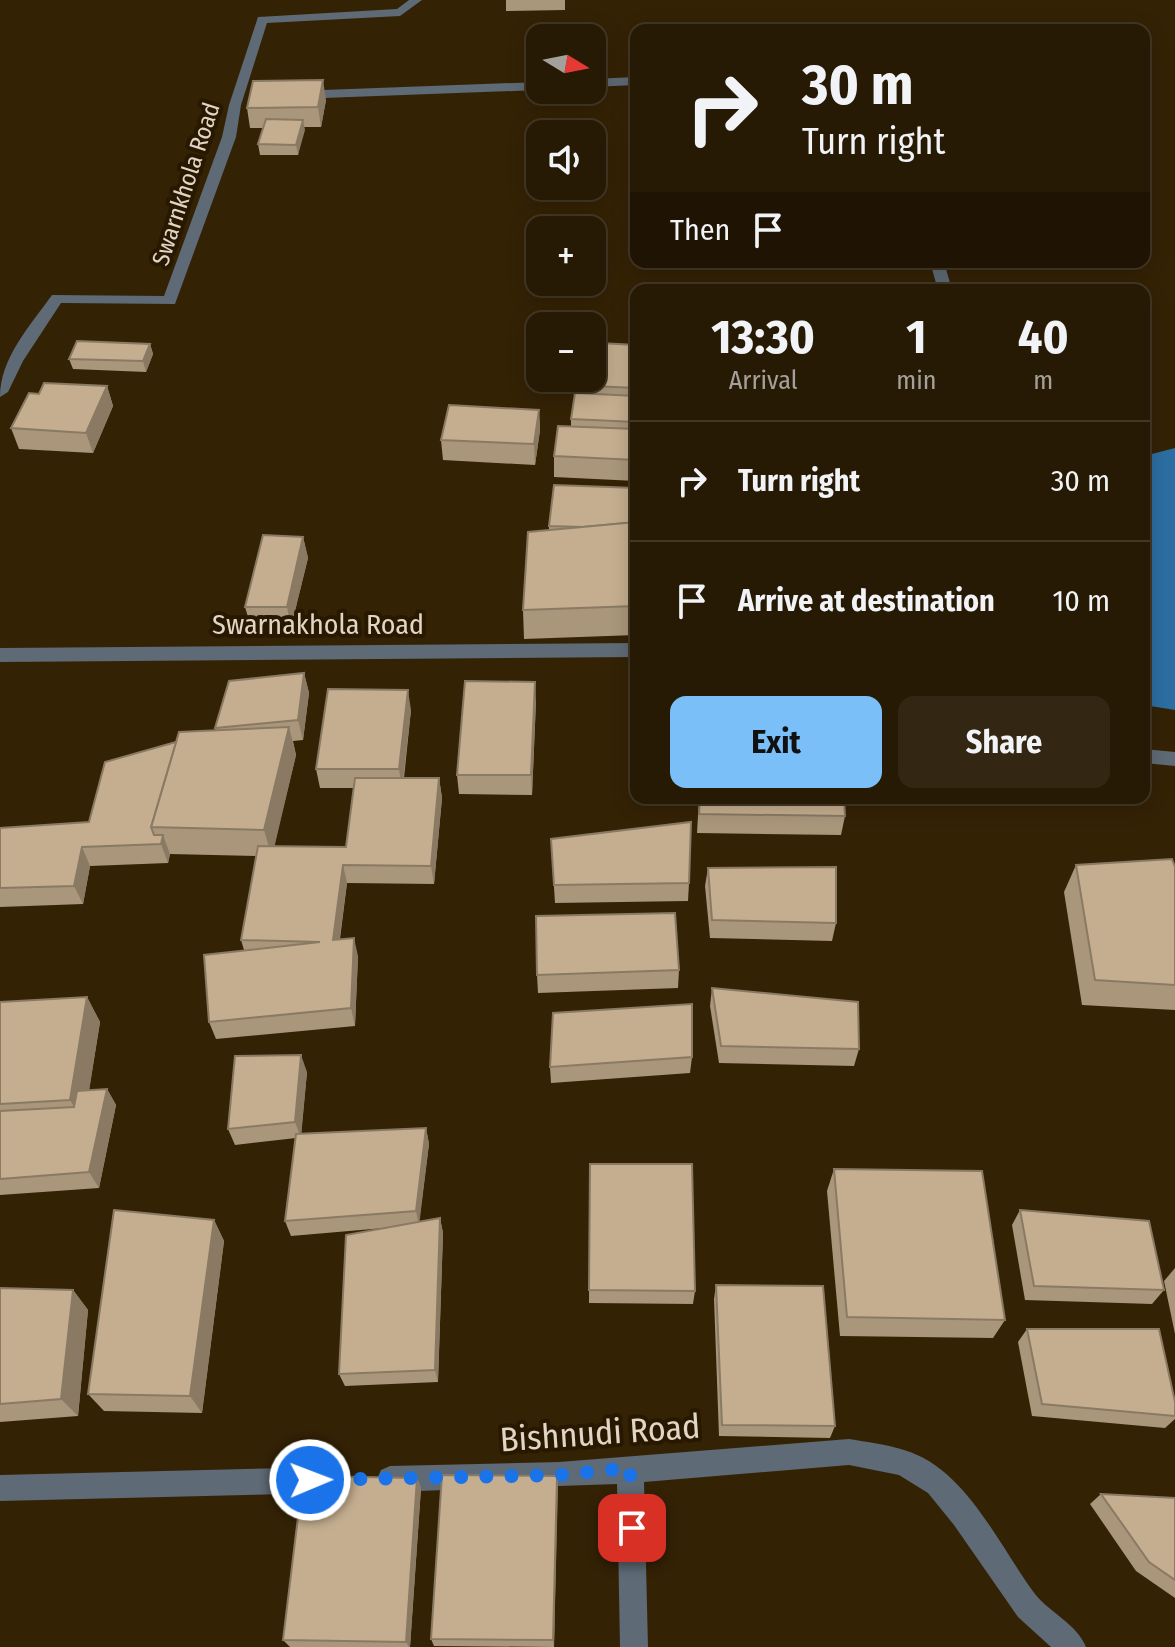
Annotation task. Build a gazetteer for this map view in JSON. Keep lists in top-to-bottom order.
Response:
{
  "streets": {
    "street": ["Swarnkhola Road", "Swarnakhola Road", "Bishnudi Road"]
  },
  "north": "right",
  "page": {
    "map_buttons": ["+", "−"],
    "turn": ["30 m", "Turn right"],
    "then": "Then",
    "eta": [
      "13:30",
      "Arrival",
      "1",
      "min",
      "40",
      "m"
    ],
    "list": [
      {
        "name": "Turn right",
        "value": "30 m"
      },
      {
        "name": "Arrive at destination",
        "value": "10 m"
      }
    ],
    "buttons": ["Exit", "Share"]
  }
}
